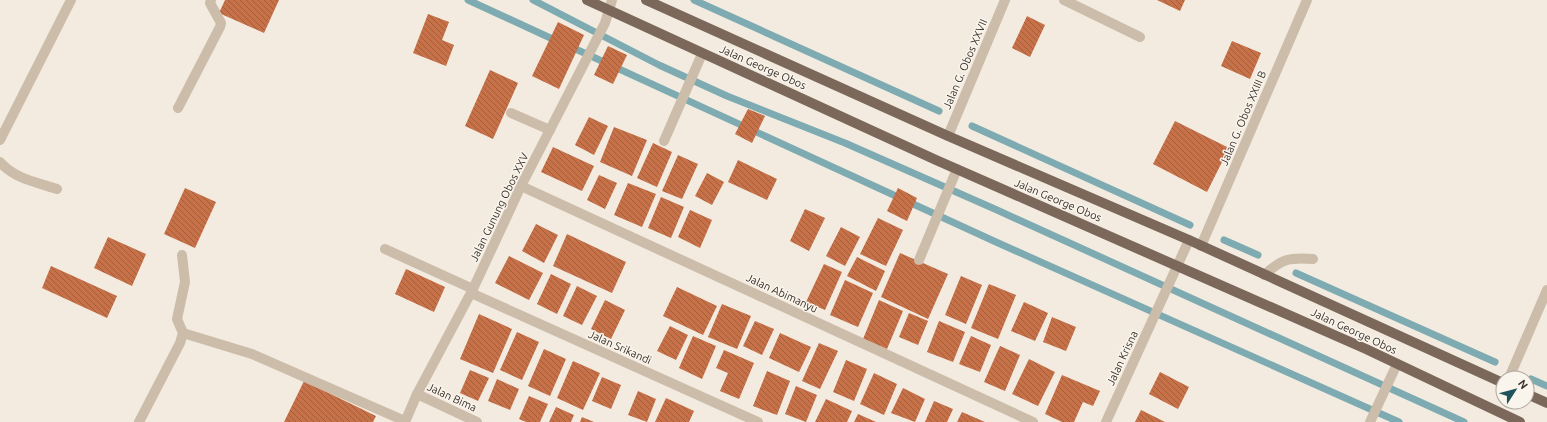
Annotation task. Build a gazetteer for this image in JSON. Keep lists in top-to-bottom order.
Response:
{
  "streets": {
    "main road": ["Jalan George Obos"],
    "street": [
      "Jalan G. Obos XXVII",
      "Jalan G. Obos XXIII B",
      "Jalan Gunung Obos XXV",
      "Jalan Abimanyu",
      "Jalan Srikandi",
      "Jalan Krisna",
      "Jalan Bima"
    ]
  },
  "crossings": [
    ["Jalan G. Obos XXVII", "Jalan George Obos"],
    ["Jalan George Obos", "Jalan G. Obos XXIII B"],
    ["Jalan George Obos", "Jalan Gunung Obos XXV"],
    ["Jalan George Obos", "Jalan Krisna"],
    ["Jalan Gunung Obos XXV", "Jalan Abimanyu"],
    ["Jalan Gunung Obos XXV", "Jalan Srikandi"],
    ["Jalan Gunung Obos XXV", "Jalan Bima"]
  ],
  "north": "top right"
}
